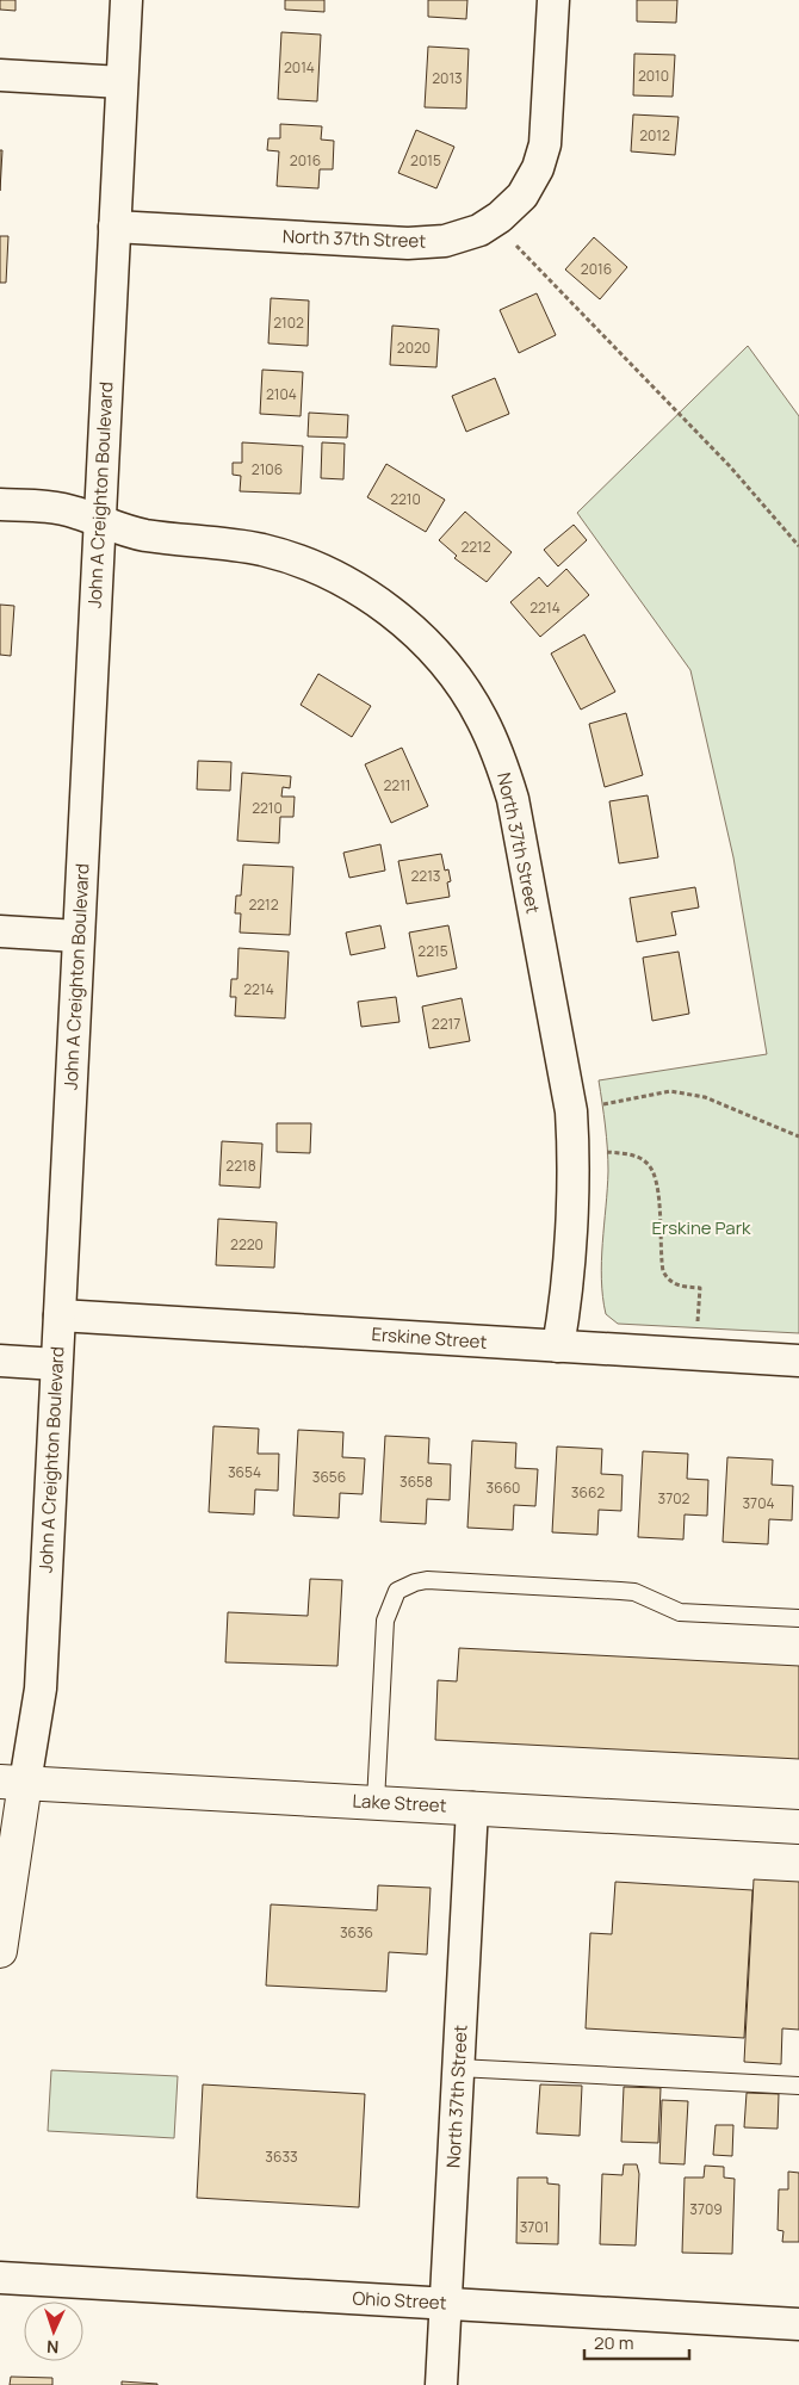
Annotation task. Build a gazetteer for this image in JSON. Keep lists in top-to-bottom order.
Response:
{
  "streets": {
    "main road": ["John A Creighton Boulevard", "Lake Street"],
    "street": ["North 37th Street", "Erskine Street", "Ohio Street"]
  },
  "crossings": [
    ["North 37th Street", "John A Creighton Boulevard"],
    ["North 37th Street", "Erskine Street"],
    ["North 37th Street", "Lake Street"],
    ["North 37th Street", "Ohio Street"],
    ["John A Creighton Boulevard", "Erskine Street"],
    ["John A Creighton Boulevard", "Lake Street"]
  ],
  "parks": ["Erskine Park"],
  "house_numbers": [
    "2014",
    "2010",
    "2013",
    "2012",
    "2016",
    "2015",
    "2016",
    "2102",
    "2020",
    "2104",
    "2106",
    "2210",
    "2212",
    "2214",
    "2211",
    "2210",
    "2213",
    "2212",
    "2215",
    "2214",
    "2217",
    "2218",
    "2220",
    "3654",
    "3656",
    "3658",
    "3660",
    "3662",
    "3702",
    "3704",
    "3636",
    "3633",
    "3709",
    "3701"
  ],
  "scale_bar": "20 m",
  "north": "bottom"
}
